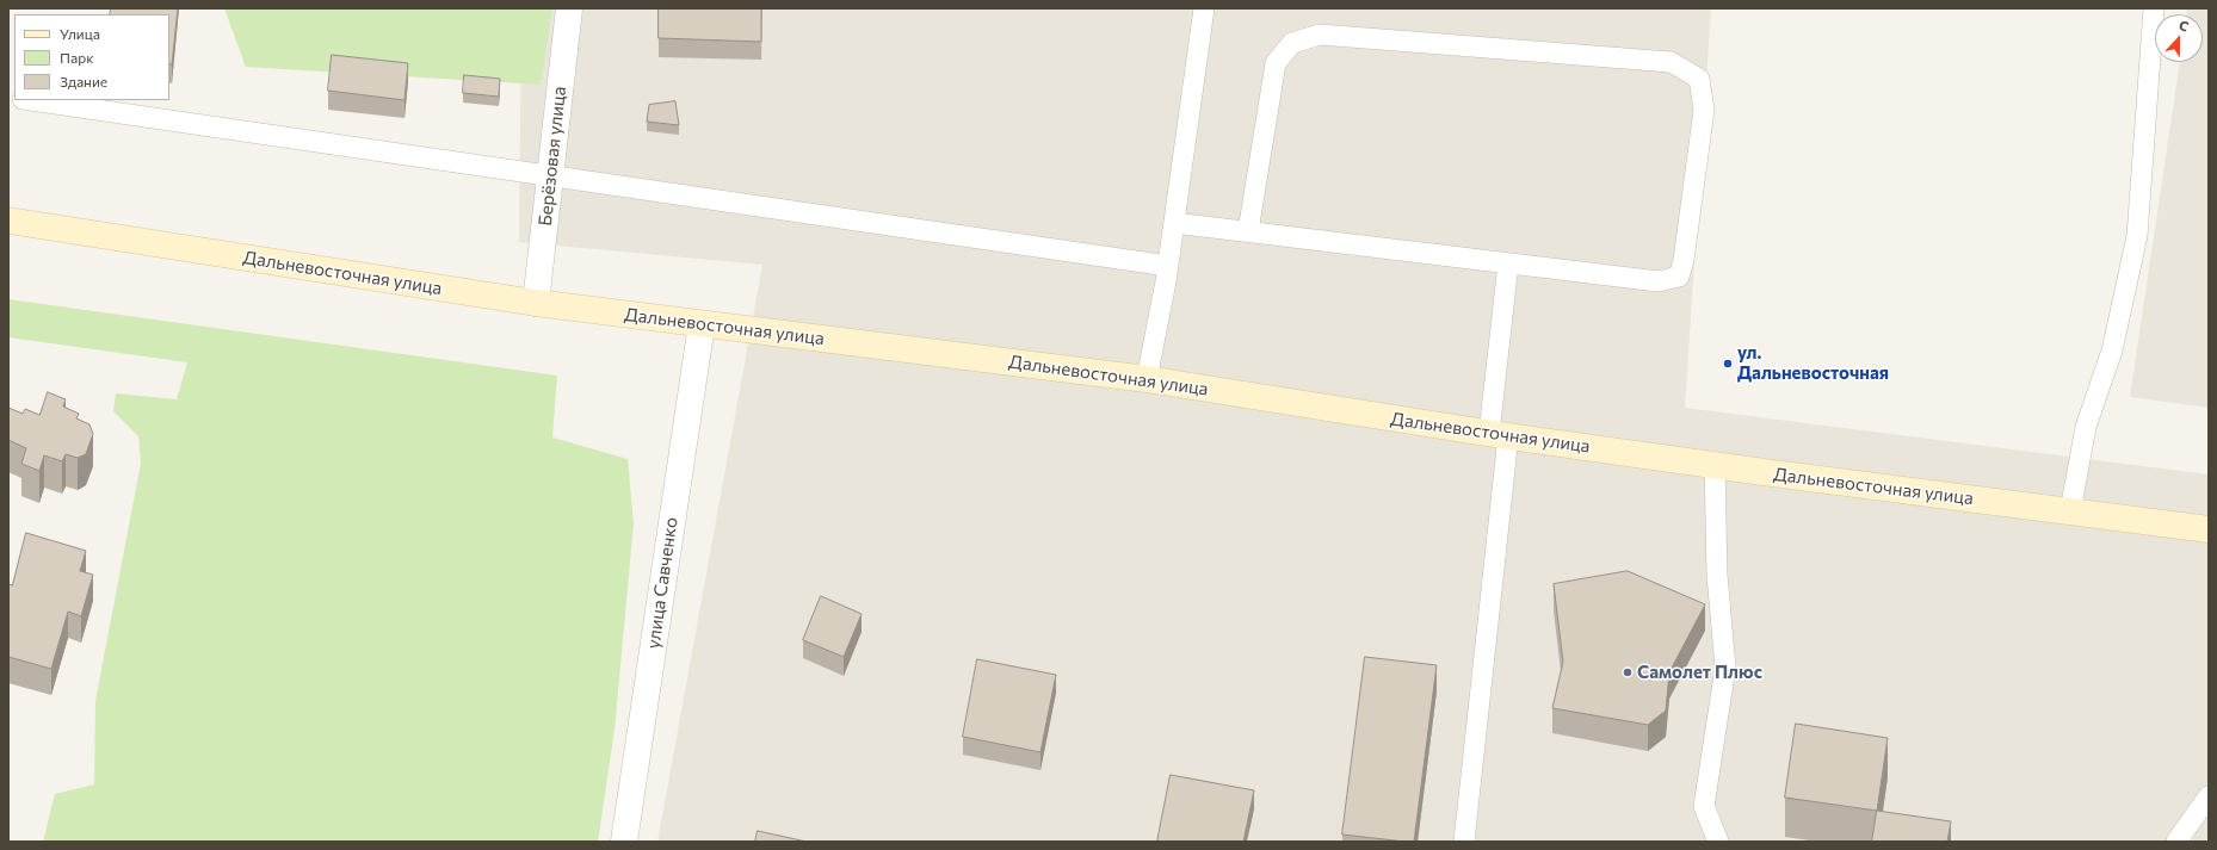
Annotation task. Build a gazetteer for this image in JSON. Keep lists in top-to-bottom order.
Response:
{
  "streets": {
    "main road": ["Дальневосточная улица"],
    "street": ["Берёзовая улица", "улица Савченко"]
  },
  "crossings": [
    ["Берёзовая улица", "Дальневосточная улица"],
    ["Дальневосточная улица", "улица Савченко"]
  ],
  "places": ["ул. Дальневосточная", "Самолет Плюс"],
  "legend": ["Улица", "Парк", "Здание"],
  "north": "top"
}
